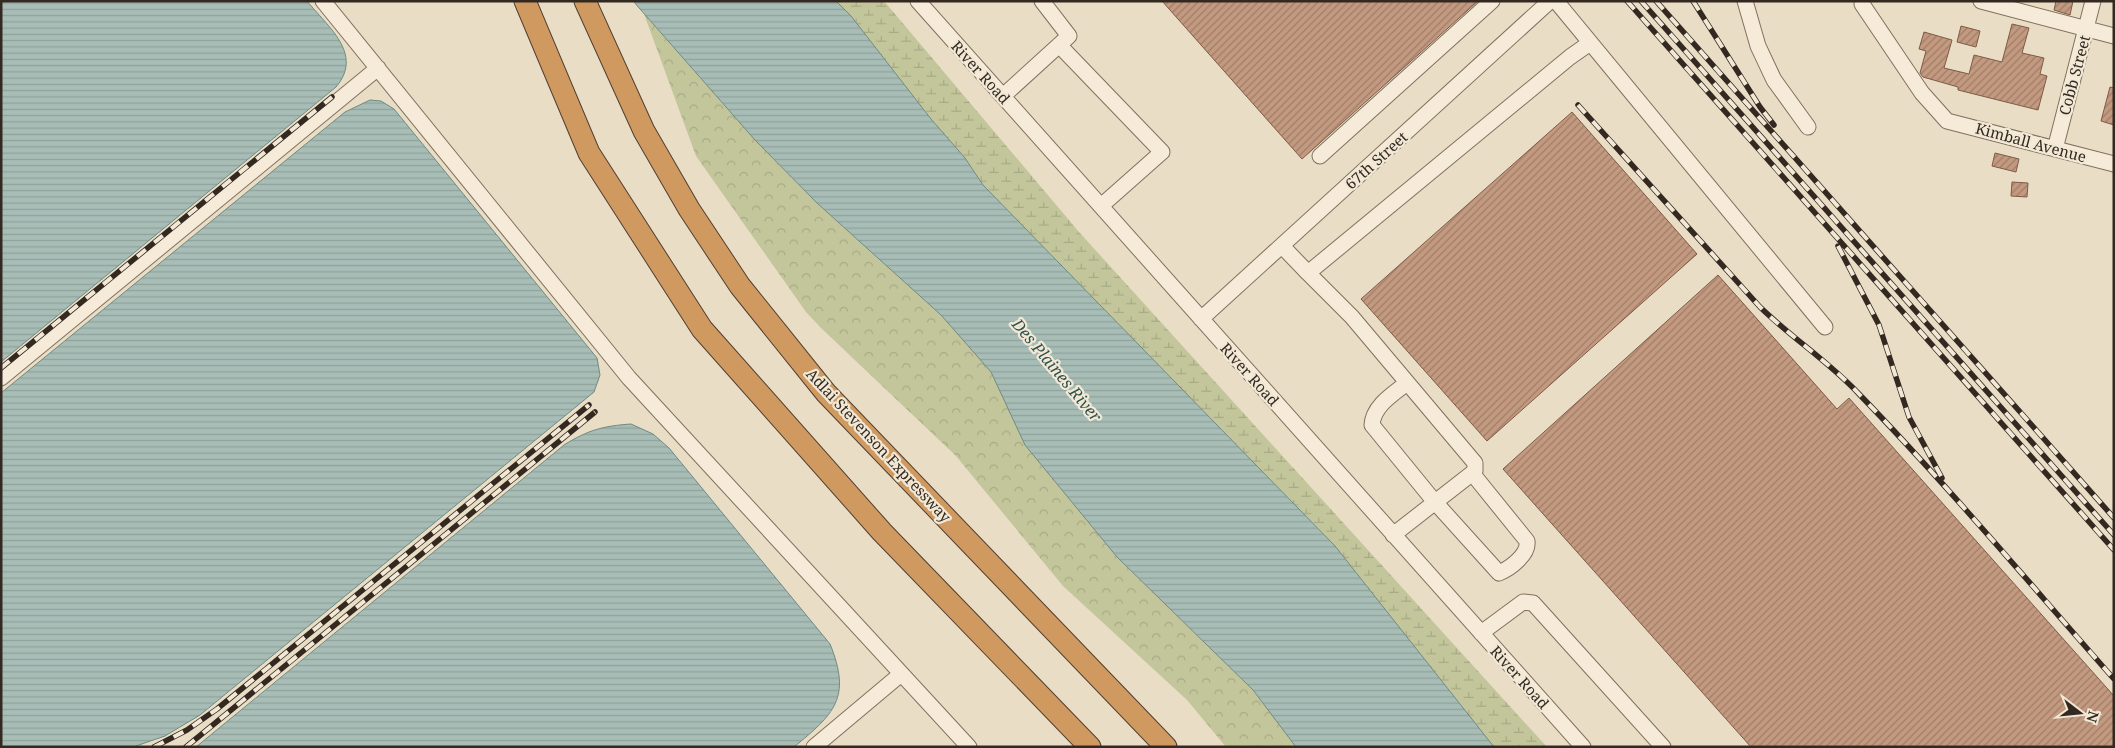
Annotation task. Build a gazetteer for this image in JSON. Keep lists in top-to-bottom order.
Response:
{
  "streets": {
    "highway": ["Adlai Stevenson Expressway"],
    "street": [
      "River Road",
      "Cobb Street",
      "Kimball Avenue",
      "67th Street"
    ]
  },
  "crossings": [
    ["River Road", "67th Street"],
    ["Cobb Street", "Kimball Avenue"]
  ],
  "water": ["Des Plaines River"],
  "north": "right"
}
